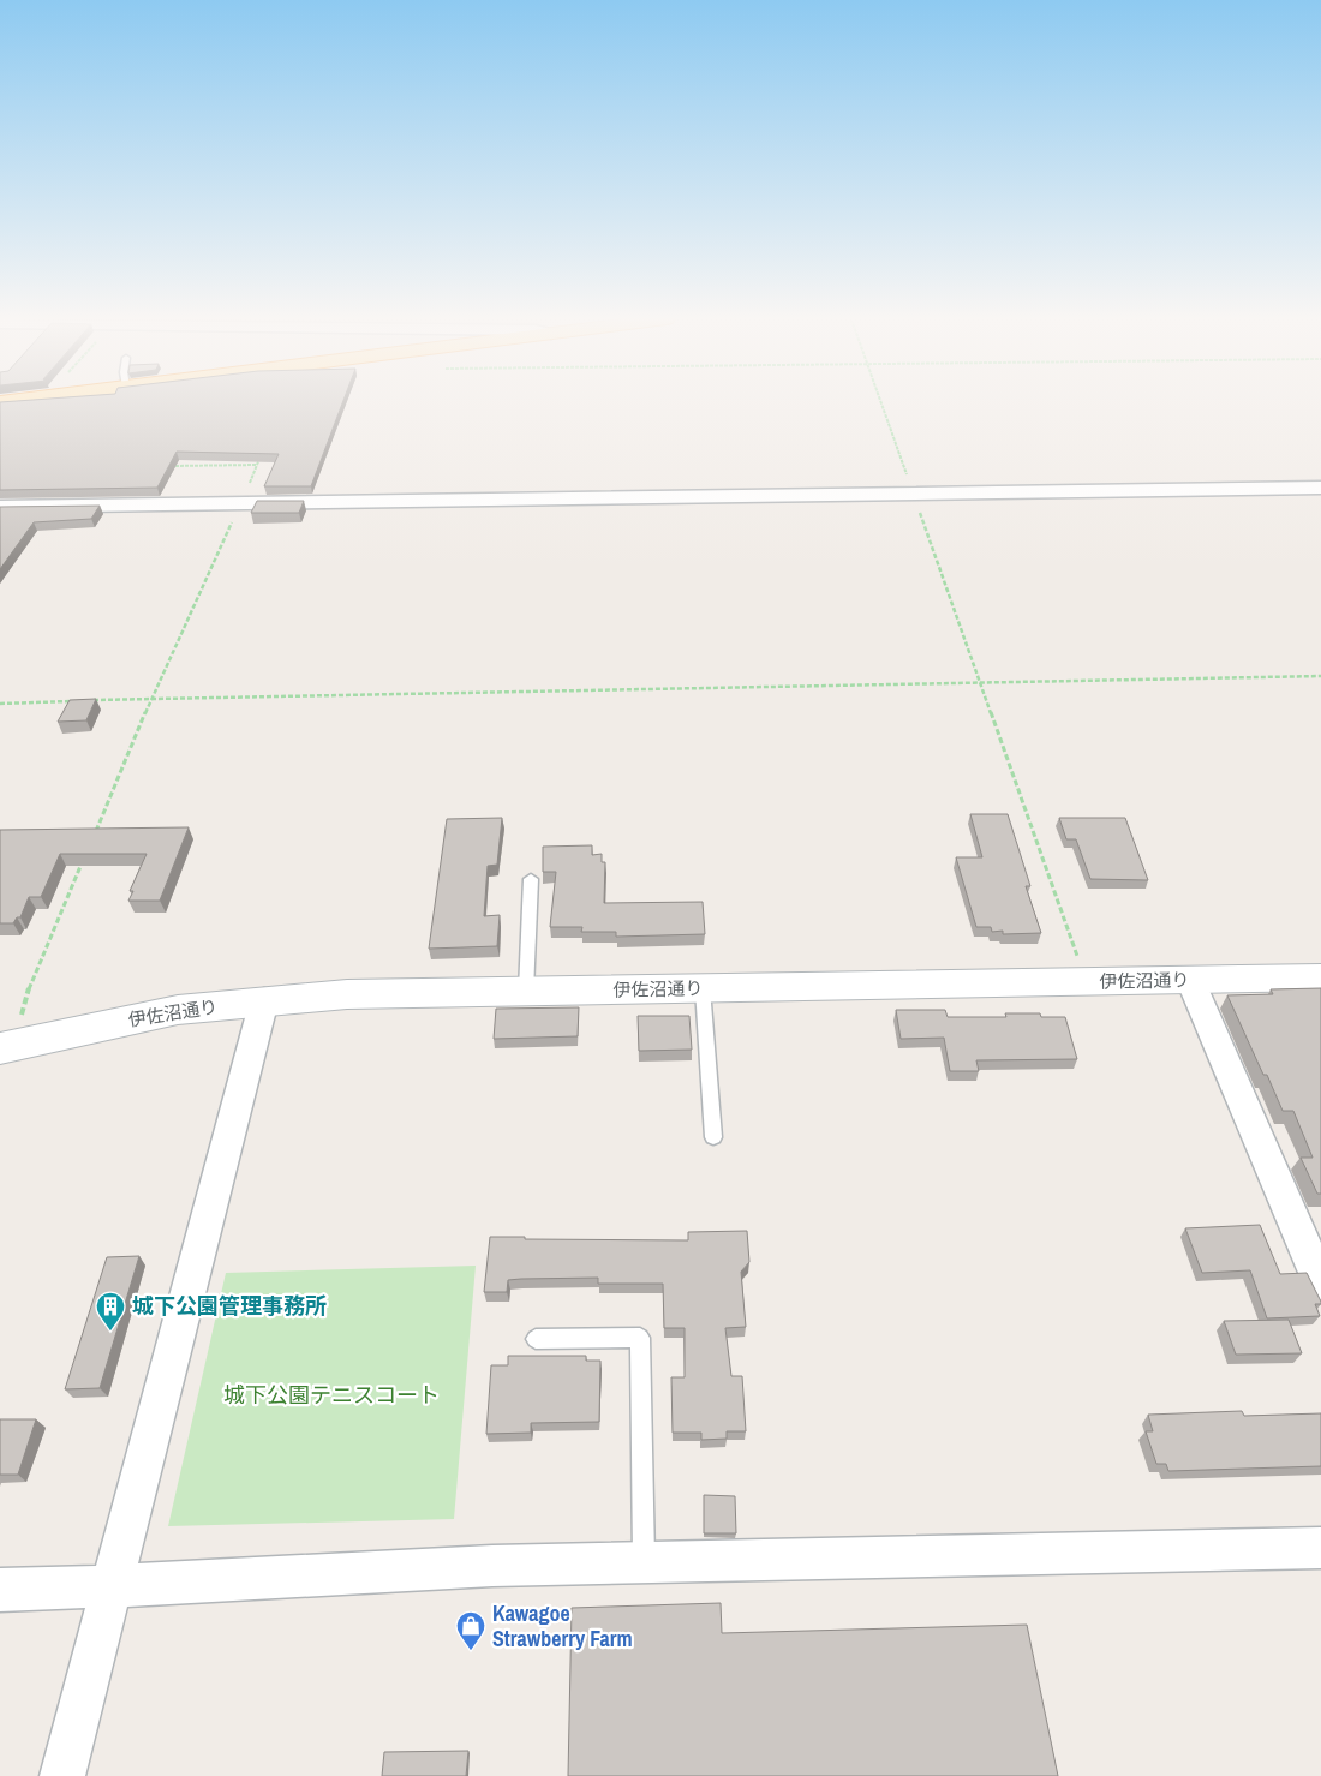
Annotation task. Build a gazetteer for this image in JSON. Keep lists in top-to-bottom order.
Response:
{
  "streets": {
    "street": ["伊佐沼通り"]
  },
  "parks": ["城下公園テニスコート"],
  "places": {
    "building": ["城下公園管理事務所"],
    "shop": ["Kawagoe Strawberry Farm"]
  }
}
